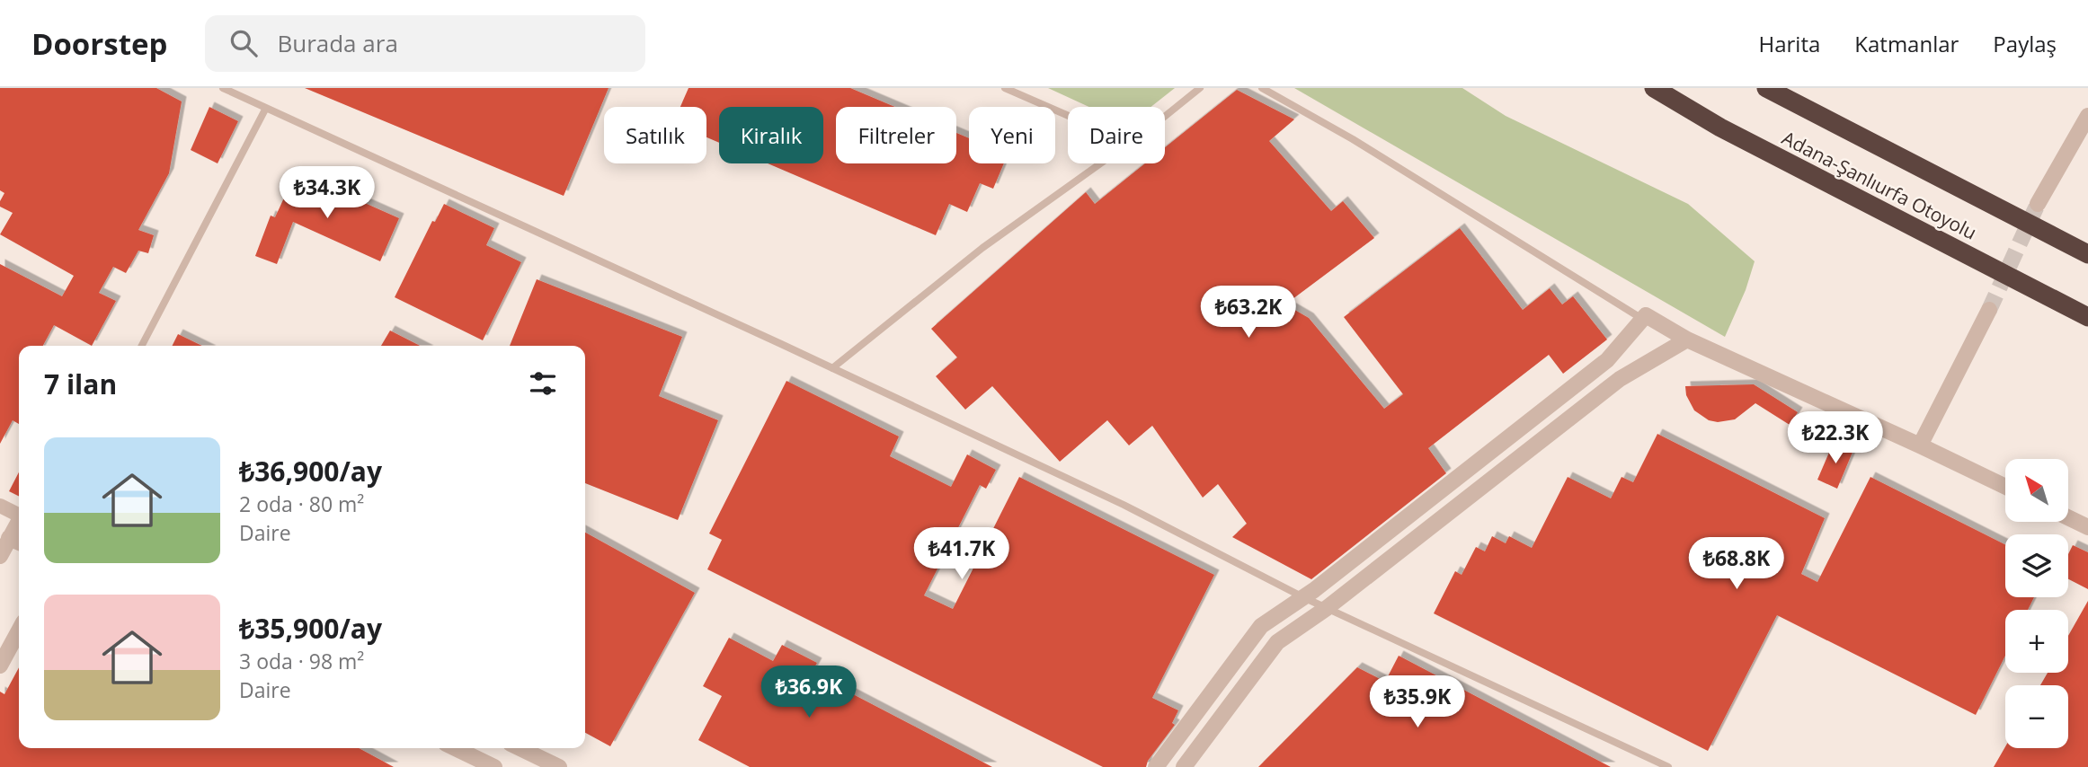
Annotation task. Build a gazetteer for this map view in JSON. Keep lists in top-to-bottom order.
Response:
{
  "streets": {
    "highway": ["Adana-Şanlıurfa Otoyolu"]
  },
  "north": "top left",
  "page": {
    "header": "Doorstep",
    "search": "Burada ara",
    "nav": ["Harita", "Katmanlar", "Paylaş"],
    "chip": [
      "Satılık",
      "Kiralık",
      "Filtreler",
      "Yeni",
      "Daire"
    ],
    "price": [
      "₺34.3K",
      "₺63.2K",
      "₺22.3K",
      "₺41.7K",
      "₺68.8K",
      "₺36.9K",
      "₺35.9K"
    ],
    "heading": "7 ilan",
    "list": [
      {
        "name": "₺36,900/ay",
        "note": "2 oda · 80 m² · Daire"
      },
      {
        "name": "₺35,900/ay",
        "note": "3 oda · 98 m² · Daire"
      }
    ],
    "map_buttons": ["+", "−"]
  }
}
